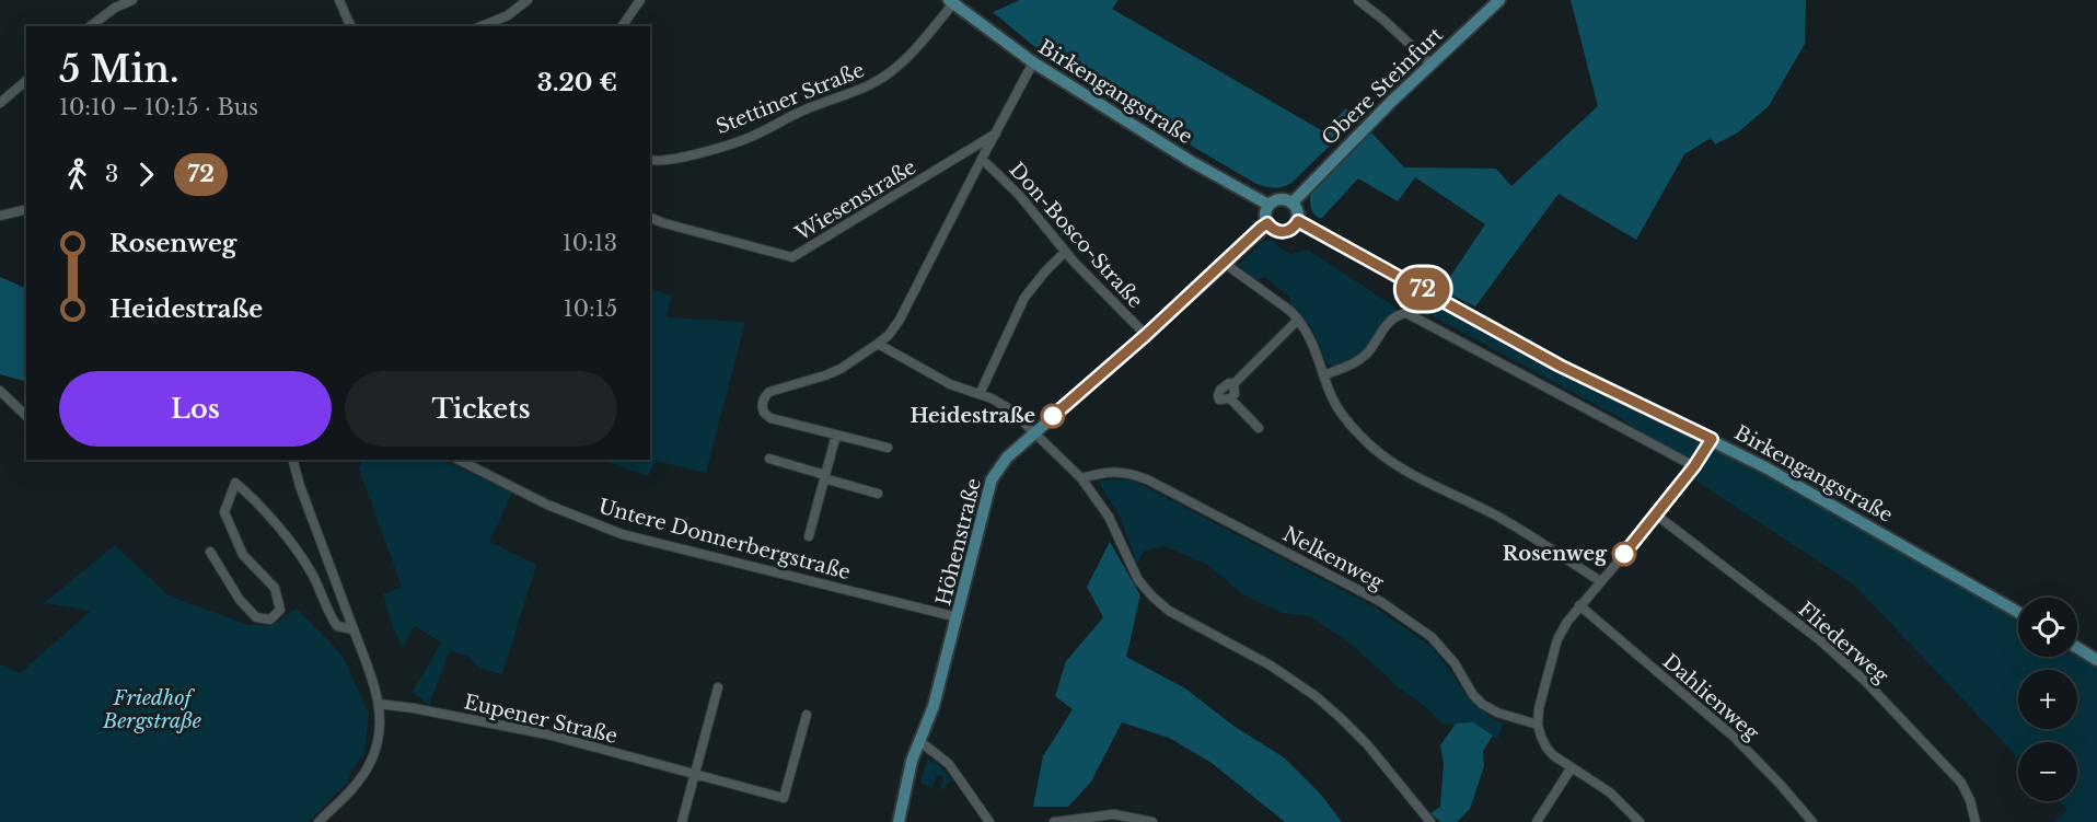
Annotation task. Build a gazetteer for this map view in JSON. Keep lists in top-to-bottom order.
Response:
{
  "streets": {
    "street": [
      "Obere Steinfurt",
      "Birkengangstraße",
      "Stettiner Straße",
      "Wiesenstraße",
      "Don-Bosco-Straße",
      "Untere Donnerbergstraße",
      "Höhenstraße",
      "Nelkenweg",
      "Fliederweg",
      "Dahlienweg",
      "Eupener Straße"
    ]
  },
  "crossings": [
    ["Obere Steinfurt", "Birkengangstraße"],
    ["Obere Steinfurt", "Höhenstraße"],
    ["Birkengangstraße", "Stettiner Straße"],
    ["Birkengangstraße", "Höhenstraße"],
    ["Don-Bosco-Straße", "Höhenstraße"],
    ["Untere Donnerbergstraße", "Höhenstraße"]
  ],
  "parks": ["Friedhof Bergstraße"],
  "places": ["Heidestraße", "Rosenweg"],
  "lines": ["bus line 72"],
  "page": {
    "on_map": "72",
    "heading": ["5 Min.", "10:10 – 10:15 · Bus", "3.20 €"],
    "legs": ["3", "72"],
    "list": [
      {
        "name": "Rosenweg",
        "value": "10:13"
      },
      {
        "name": "Heidestraße",
        "value": "10:15"
      }
    ],
    "buttons": ["Los", "Tickets"],
    "map_buttons": ["+", "−"]
  }
}
